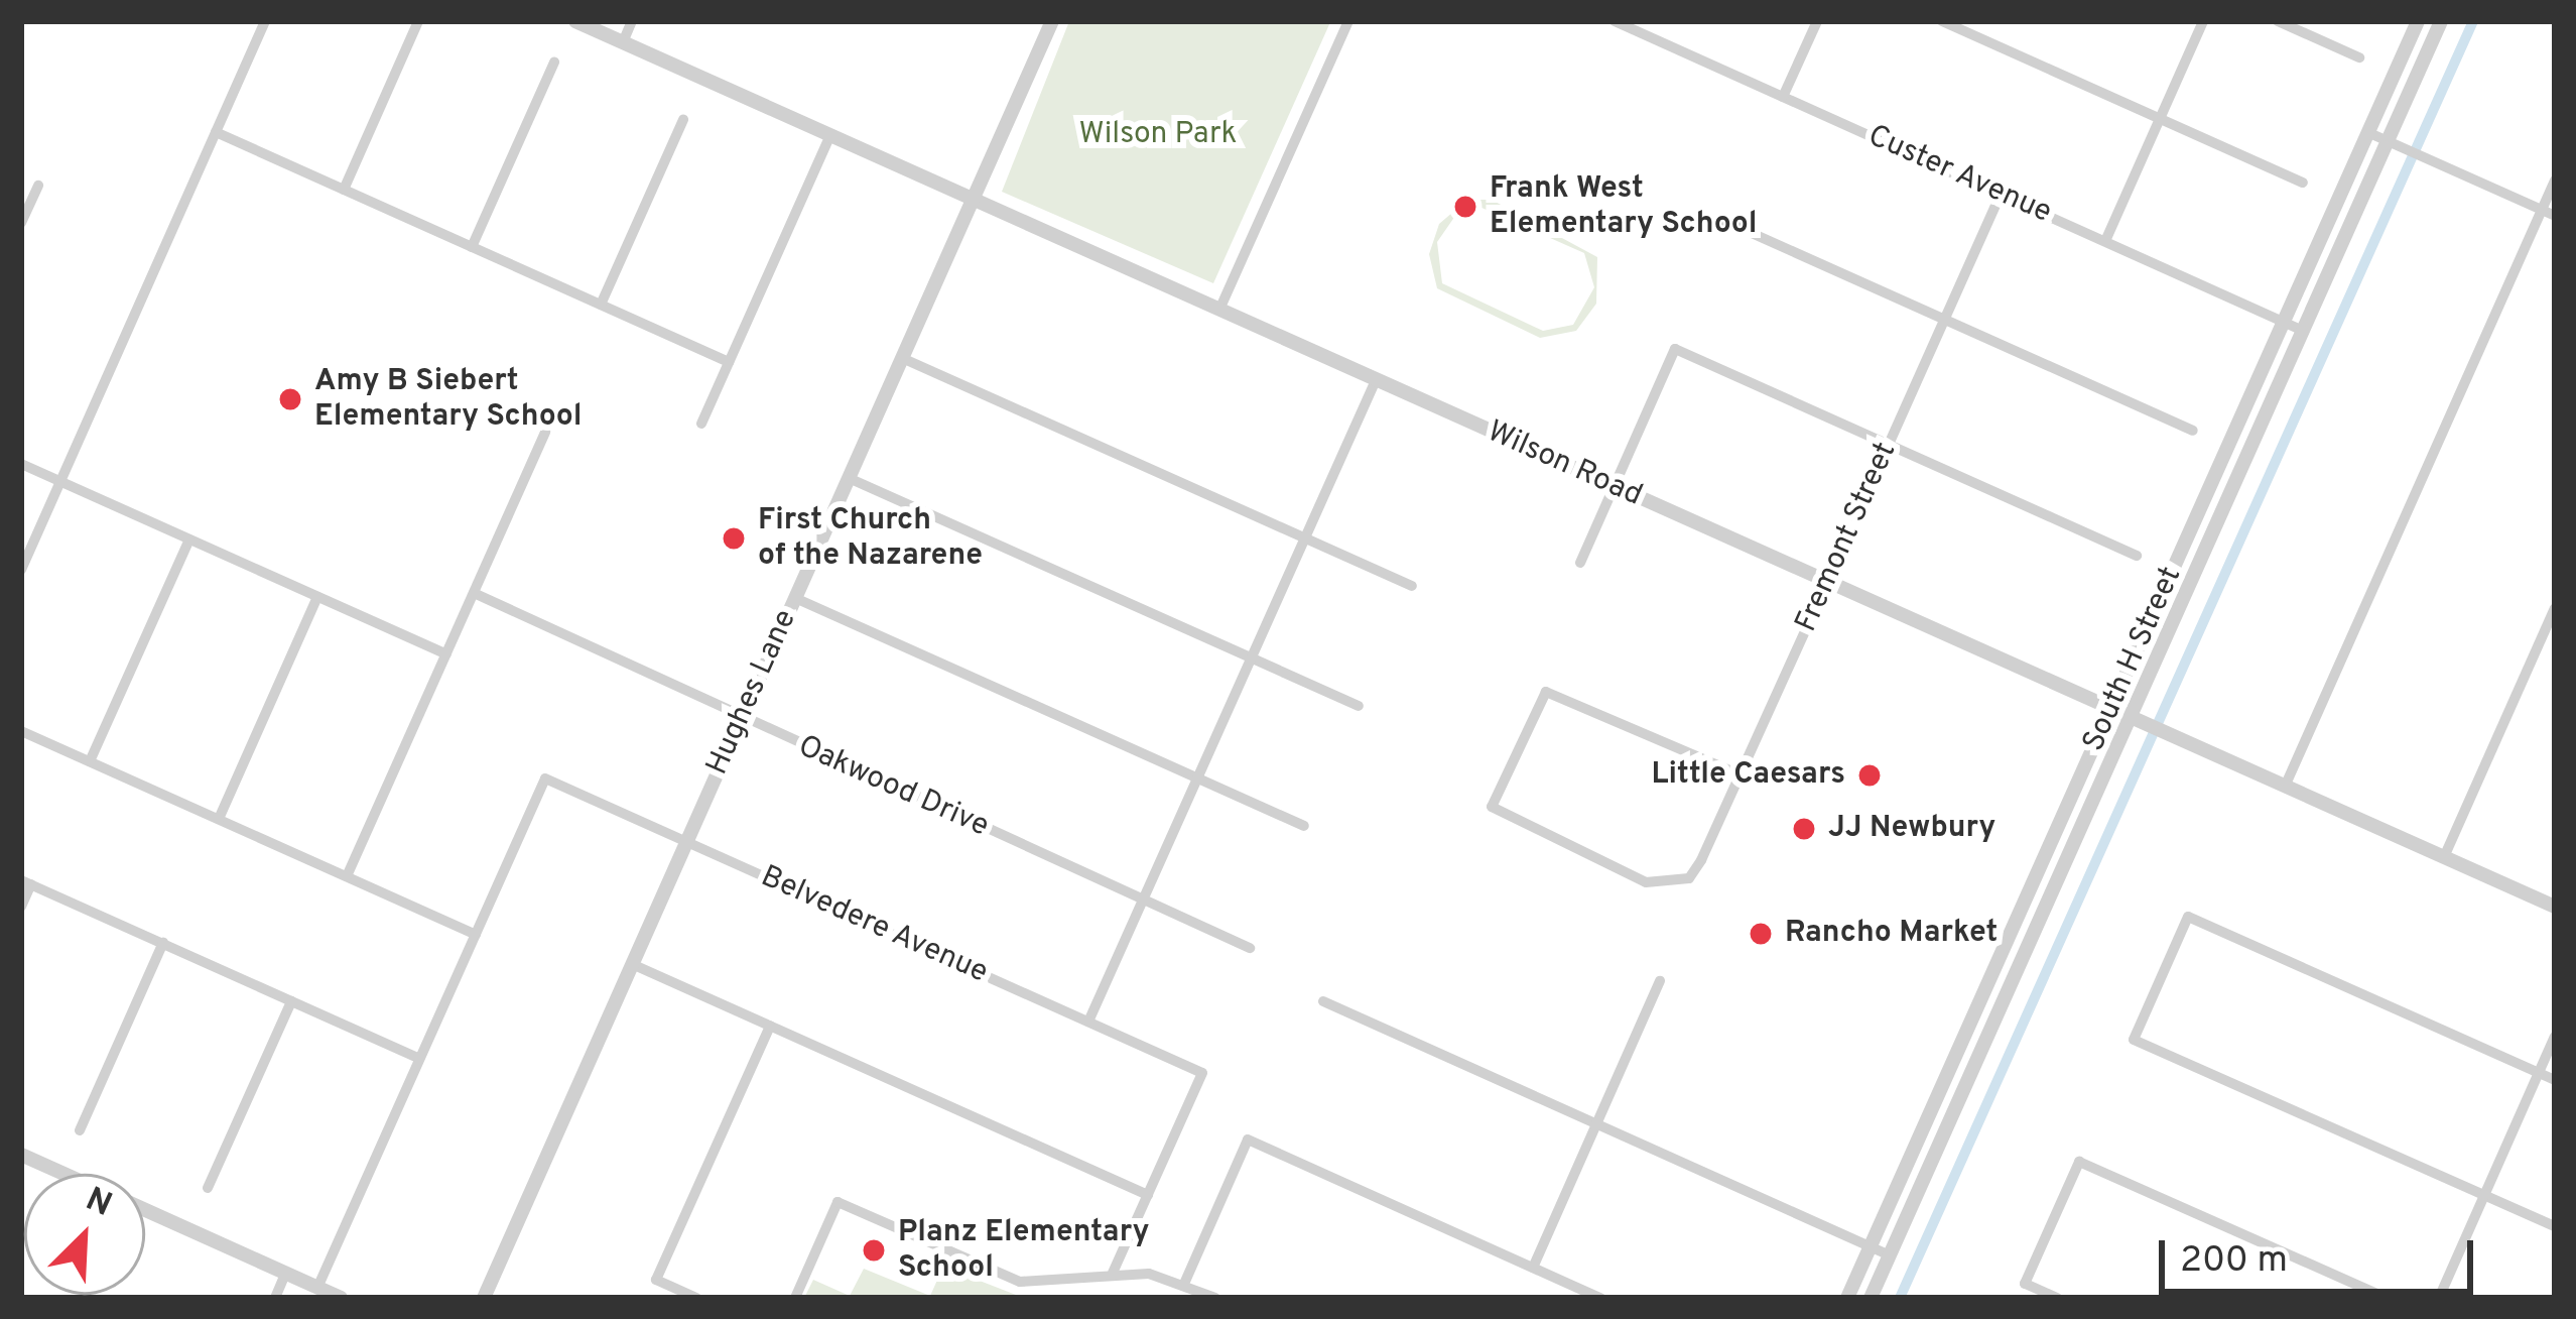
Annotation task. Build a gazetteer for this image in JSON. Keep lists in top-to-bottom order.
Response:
{
  "streets": {
    "street": [
      "Custer Avenue",
      "Wilson Road",
      "Fremont Street",
      "South H Street",
      "Hughes Lane",
      "Oakwood Drive",
      "Belvedere Avenue"
    ]
  },
  "crossings": [
    ["Custer Avenue", "Fremont Street"],
    ["Custer Avenue", "South H Street"],
    ["Wilson Road", "Fremont Street"],
    ["Wilson Road", "South H Street"],
    ["Wilson Road", "Hughes Lane"],
    ["Hughes Lane", "Oakwood Drive"],
    ["Hughes Lane", "Belvedere Avenue"]
  ],
  "parks": ["Wilson Park"],
  "places": [
    "Frank West Elementary School",
    "Amy B Siebert Elementary School",
    "First Church of the Nazarene",
    "Little Caesars",
    "JJ Newbury",
    "Rancho Market",
    "Planz Elementary School"
  ],
  "scale_bar": "200 m",
  "north": "top right"
}
